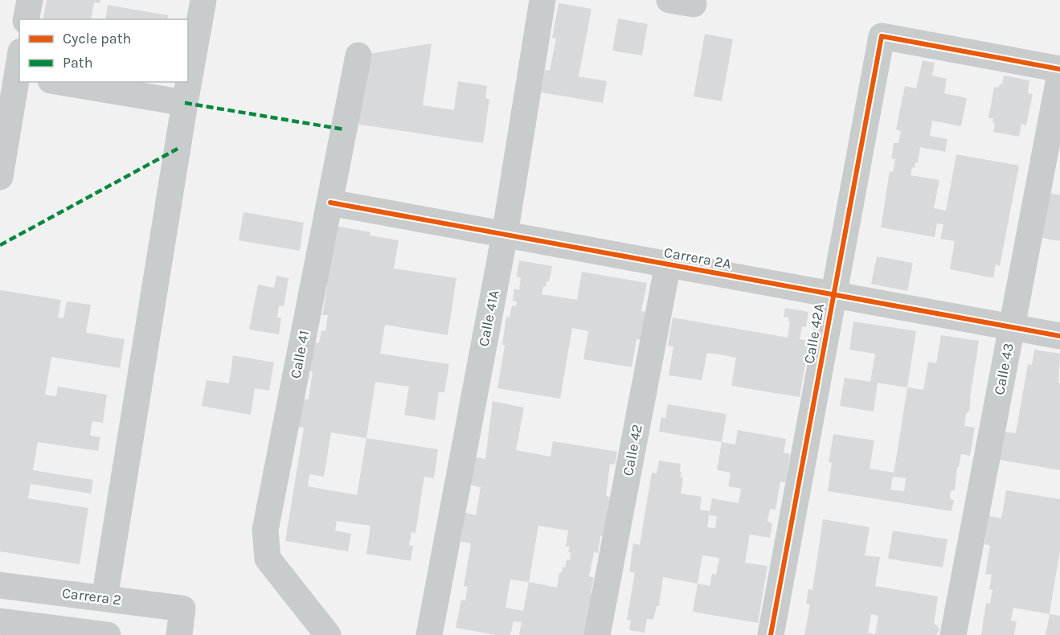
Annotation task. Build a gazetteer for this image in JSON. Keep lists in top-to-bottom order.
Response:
{
  "streets": {
    "street": [
      "Carrera 2A",
      "Calle 41A",
      "Calle 42A",
      "Calle 41",
      "Calle 43",
      "Calle 42",
      "Carrera 2"
    ]
  },
  "crossings": [
    ["Carrera 2A", "Calle 41A"],
    ["Carrera 2A", "Calle 42A"],
    ["Carrera 2A", "Calle 41"],
    ["Carrera 2A", "Calle 43"],
    ["Carrera 2A", "Calle 42"]
  ],
  "legend": ["Cycle path", "Path"]
}
